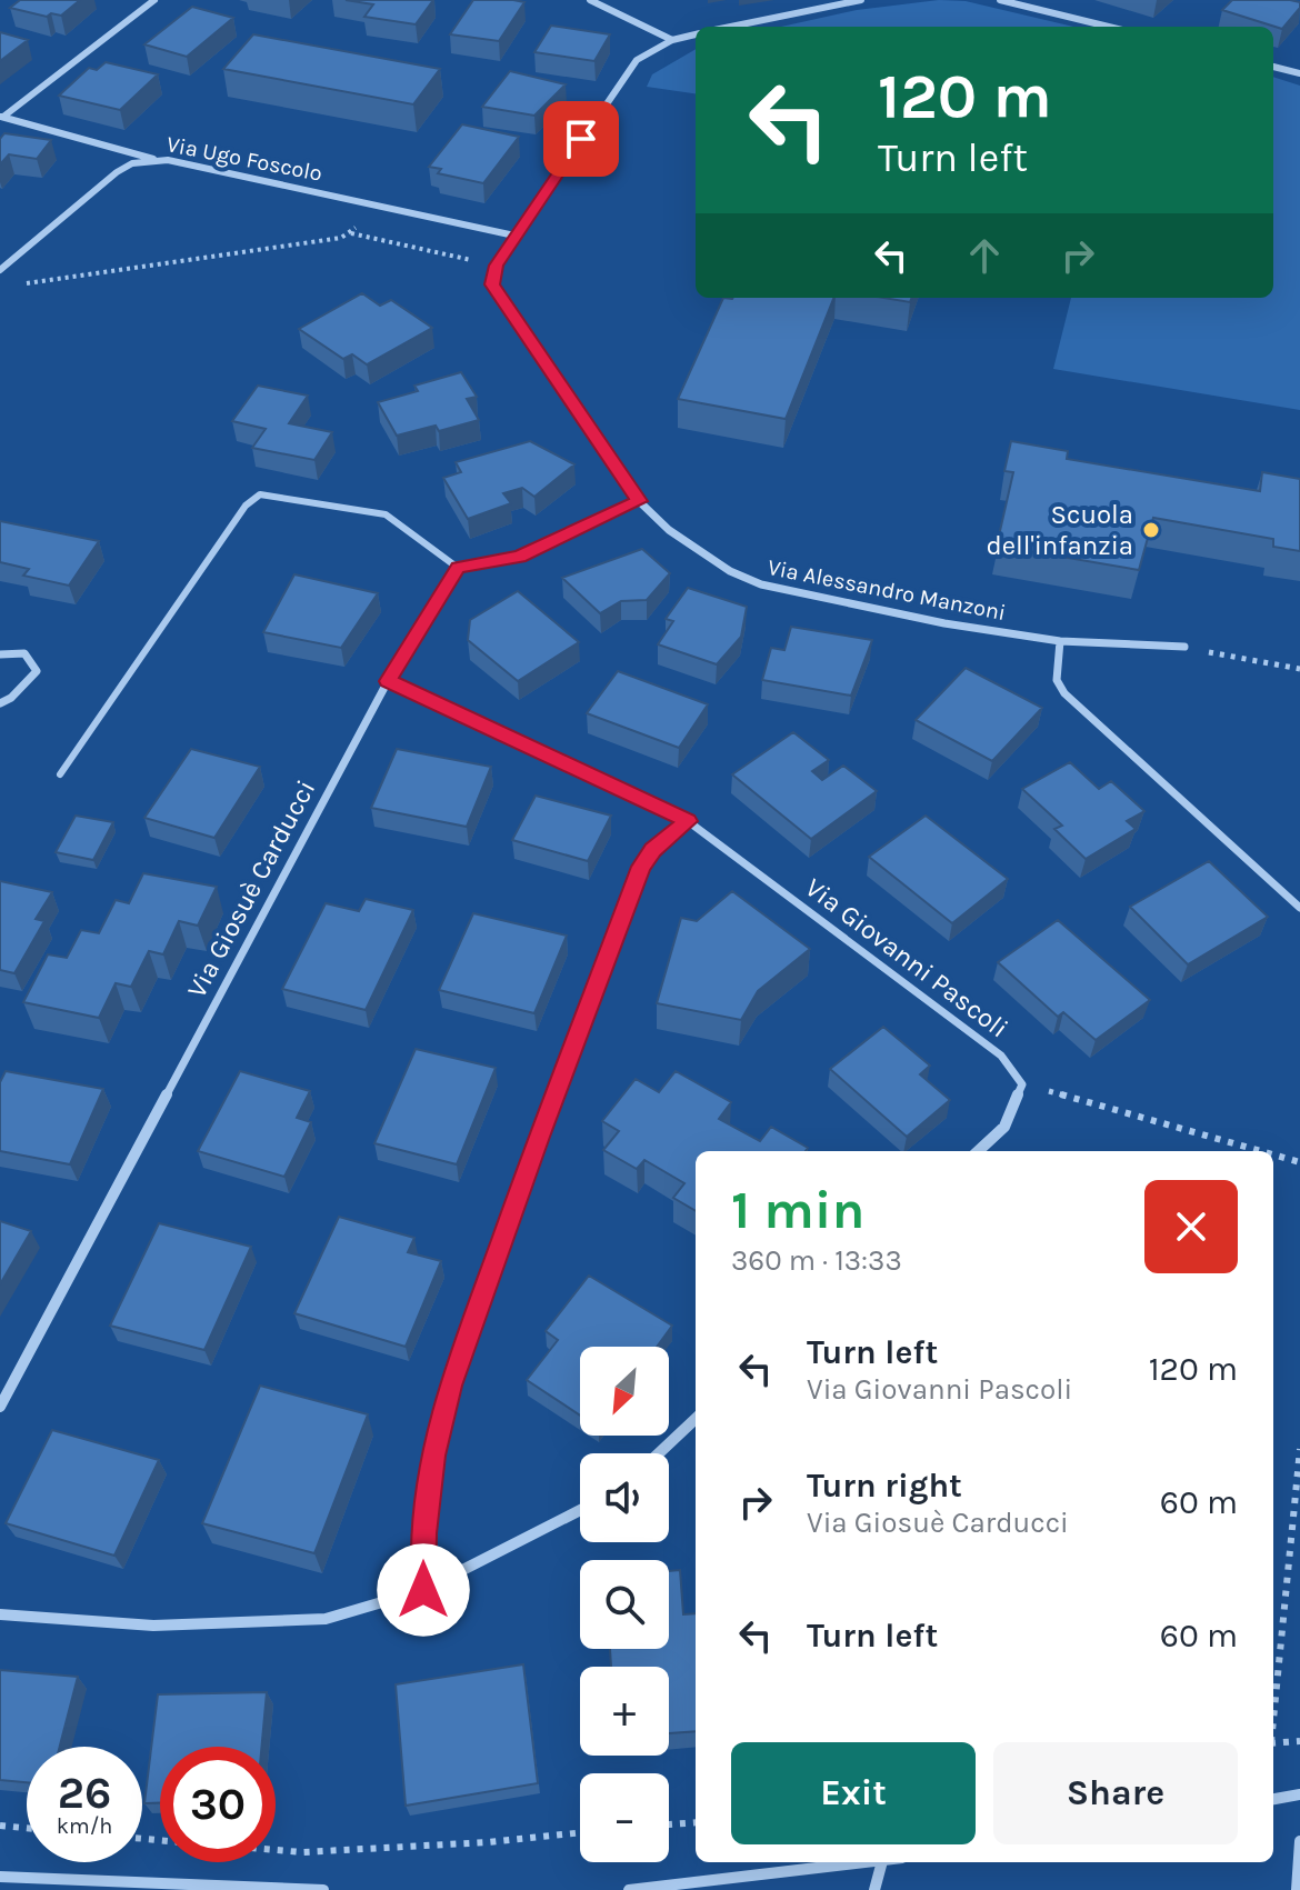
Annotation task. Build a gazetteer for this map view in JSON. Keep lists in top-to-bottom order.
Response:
{
  "streets": {
    "street": [
      "Via Ugo Foscolo",
      "Via Alessandro Manzoni",
      "Via Giosuè Carducci",
      "Via Giovanni Pascoli"
    ]
  },
  "crossings": [
    ["Via Ugo Foscolo", "Via Alessandro Manzoni"],
    ["Via Giosuè Carducci", "Via Giovanni Pascoli"]
  ],
  "places": ["Scuola dell'infanzia"],
  "north": "bottom left",
  "page": {
    "turn": ["120 m", "Turn left"],
    "heading": ["1 min", "360 m · 13:33"],
    "list": [
      {
        "name": "Turn left",
        "note": "Via Giovanni Pascoli",
        "value": "120 m"
      },
      {
        "name": "Turn right",
        "note": "Via Giosuè Carducci",
        "value": "60 m"
      },
      {
        "name": "Turn left",
        "value": "60 m"
      }
    ],
    "map_buttons": ["+", "−"],
    "buttons": ["Exit", "Share"],
    "speed": "26 km/h",
    "limit": "30"
  }
}
